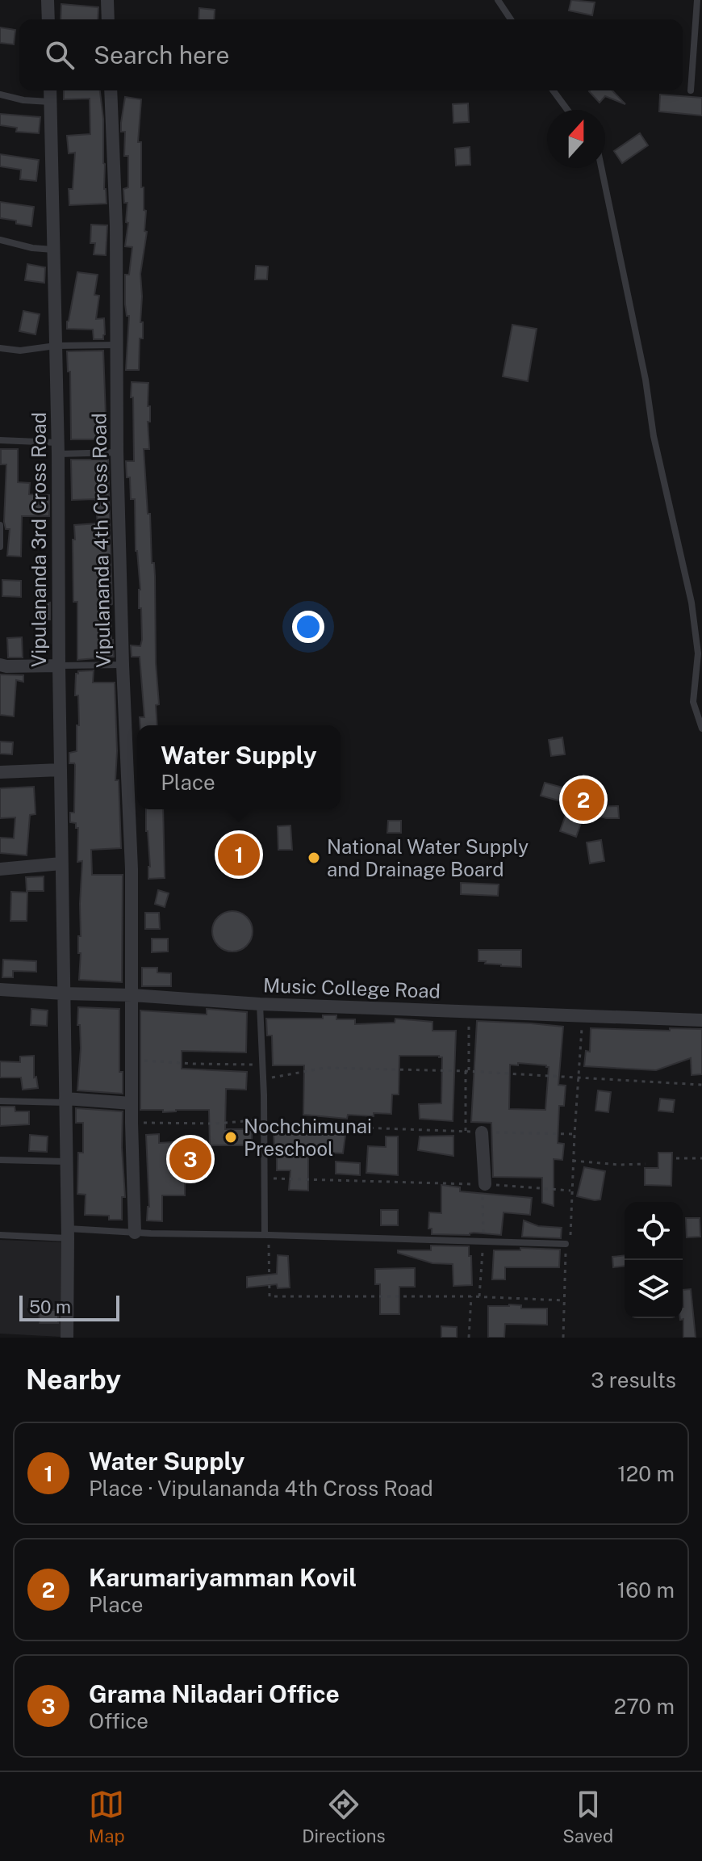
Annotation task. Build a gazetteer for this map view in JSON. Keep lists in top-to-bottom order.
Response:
{
  "streets": {
    "street": ["Vipulananda 3rd Cross Road", "Vipulananda 4th Cross Road", "Music College Road"]
  },
  "crossings": [
    ["Vipulananda 3rd Cross Road", "Music College Road"],
    ["Vipulananda 4th Cross Road", "Music College Road"]
  ],
  "places": ["National Water Supply and Drainage Board", "Nochchimunai Preschool"],
  "scale_bar": "50 m",
  "north": "top",
  "page": {
    "search": "Search here",
    "popup": ["Water Supply", "Place"],
    "pins": ["2", "1", "3"],
    "scale": "50 m",
    "heading": ["Nearby", "3 results"],
    "list": [
      {
        "mark": "1",
        "name": "Water Supply",
        "note": "Place · Vipulananda 4th Cross Road",
        "value": "120 m"
      },
      {
        "mark": "2",
        "name": "Karumariyamman Kovil",
        "note": "Place",
        "value": "160 m"
      },
      {
        "mark": "3",
        "name": "Grama Niladari Office",
        "note": "Office",
        "value": "270 m"
      }
    ],
    "nav": ["Map", "Directions", "Saved"]
  }
}
